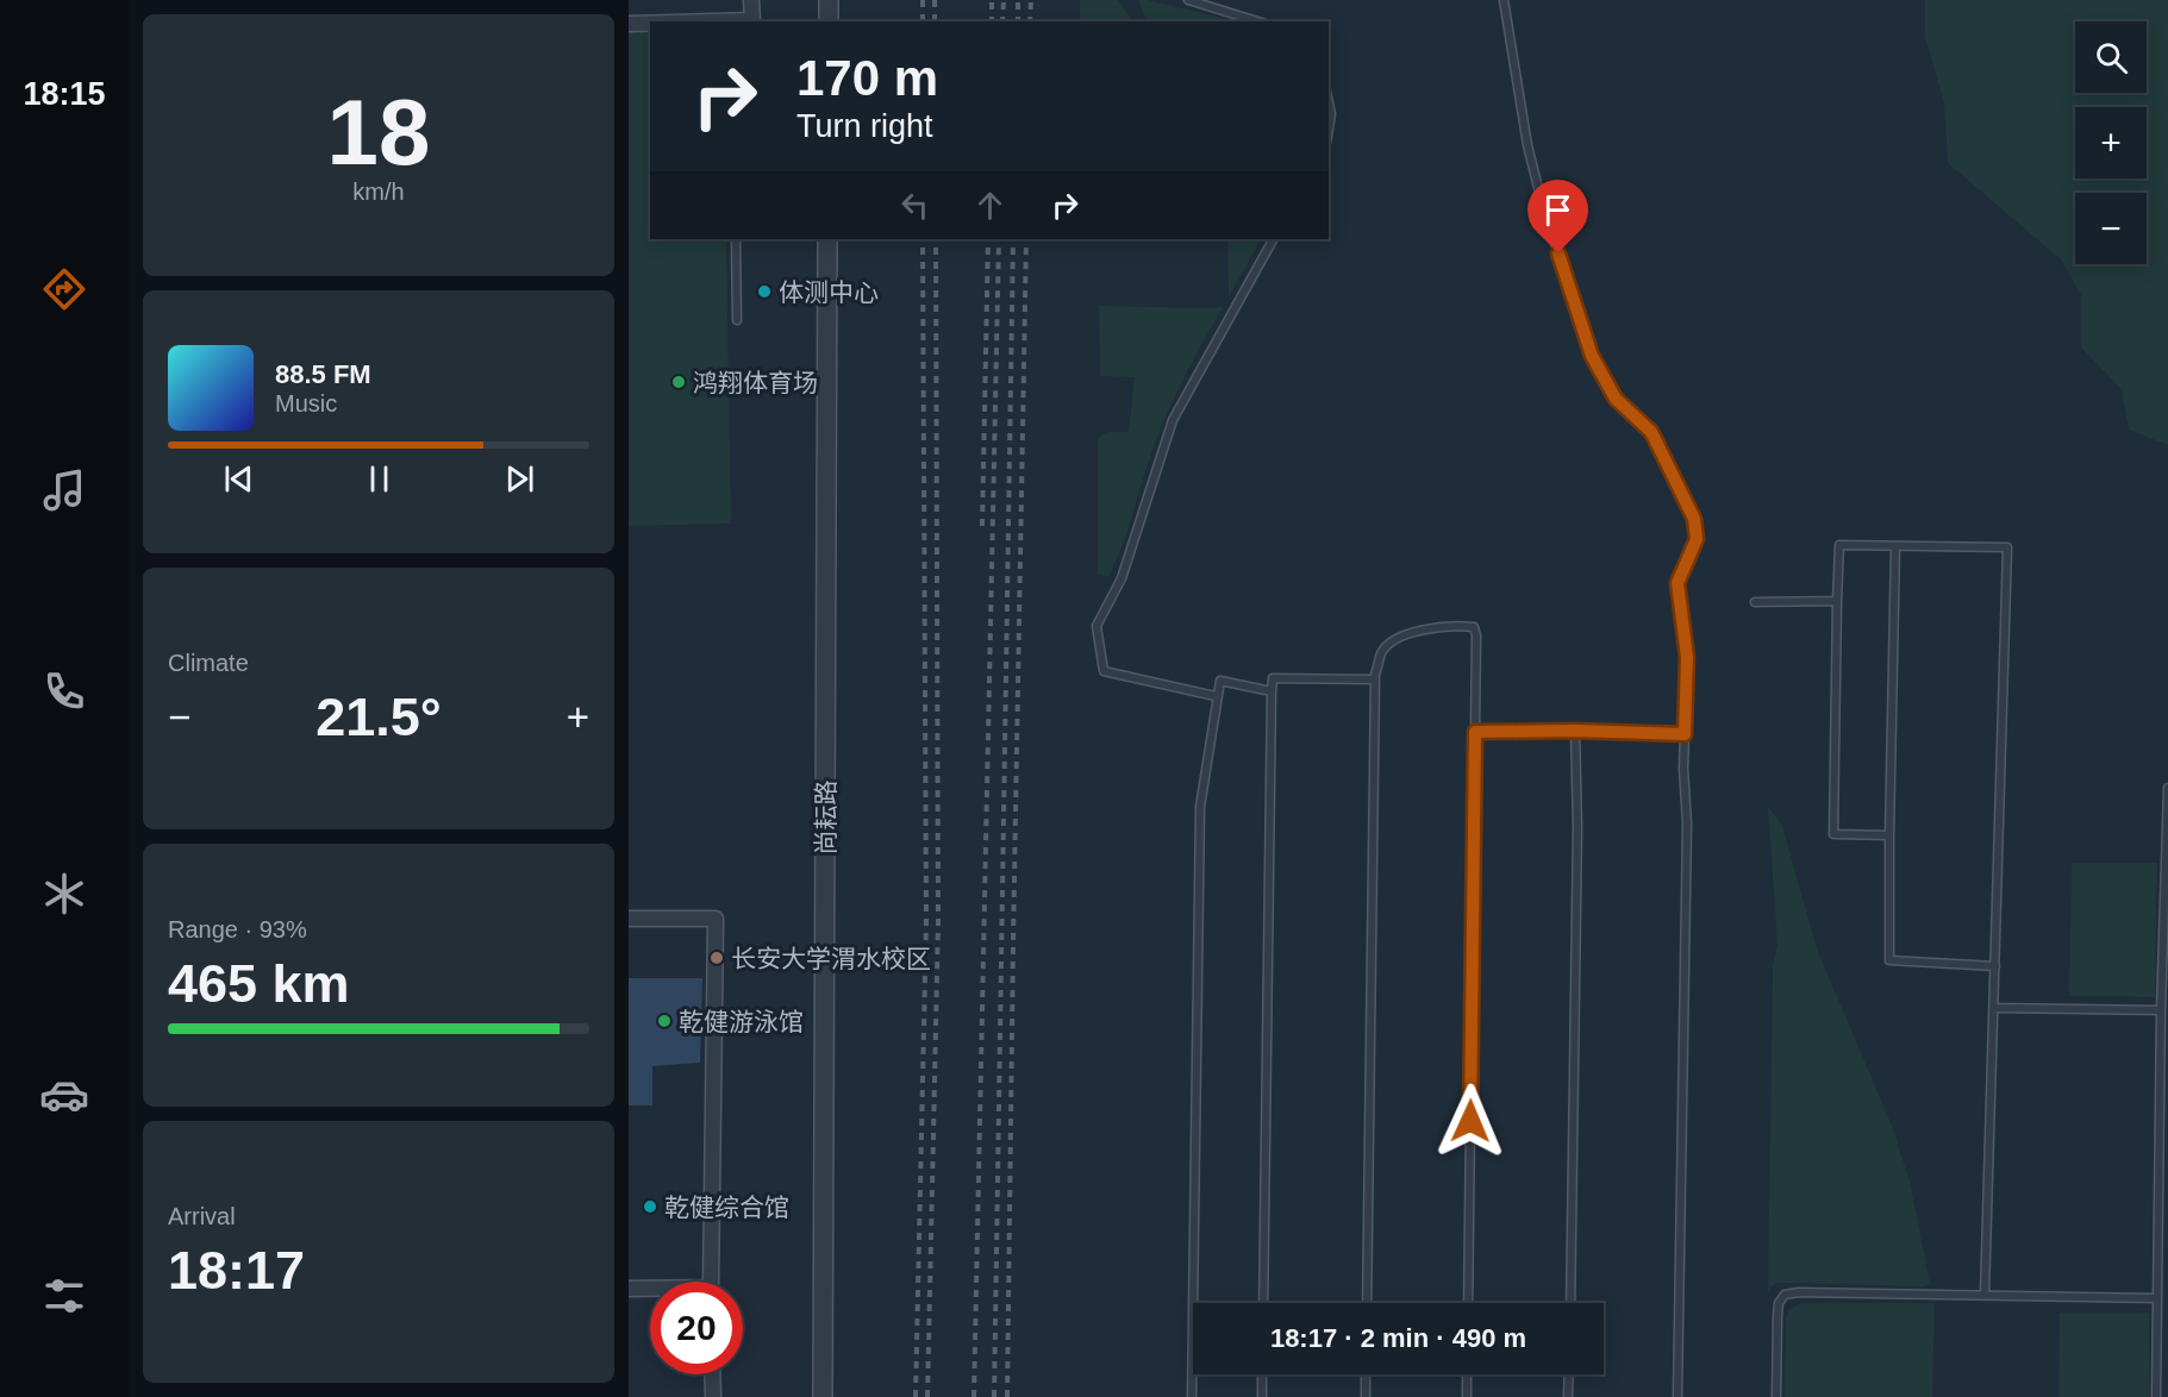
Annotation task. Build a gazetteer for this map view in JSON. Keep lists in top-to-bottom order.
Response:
{
  "streets": {
    "street": ["尚耘路"]
  },
  "places": [
    "体测中心",
    "鸿翔体育场",
    "长安大学渭水校区",
    "乾健游泳馆",
    "乾健综合馆"
  ],
  "page": {
    "tabs": "18:15",
    "tile": [
      ["18", "km/h"],
      "Climate",
      ["Range · 93%", "465 km"],
      ["Arrival", "18:17"]
    ],
    "map_buttons": ["+", "−"],
    "turn": ["170 m", "Turn right"],
    "song": ["88.5 FM", "Music"],
    "heat": ["−", "21.5°", "+"],
    "limit": "20",
    "trip": "18:17 · 2 min · 490 m"
  }
}
